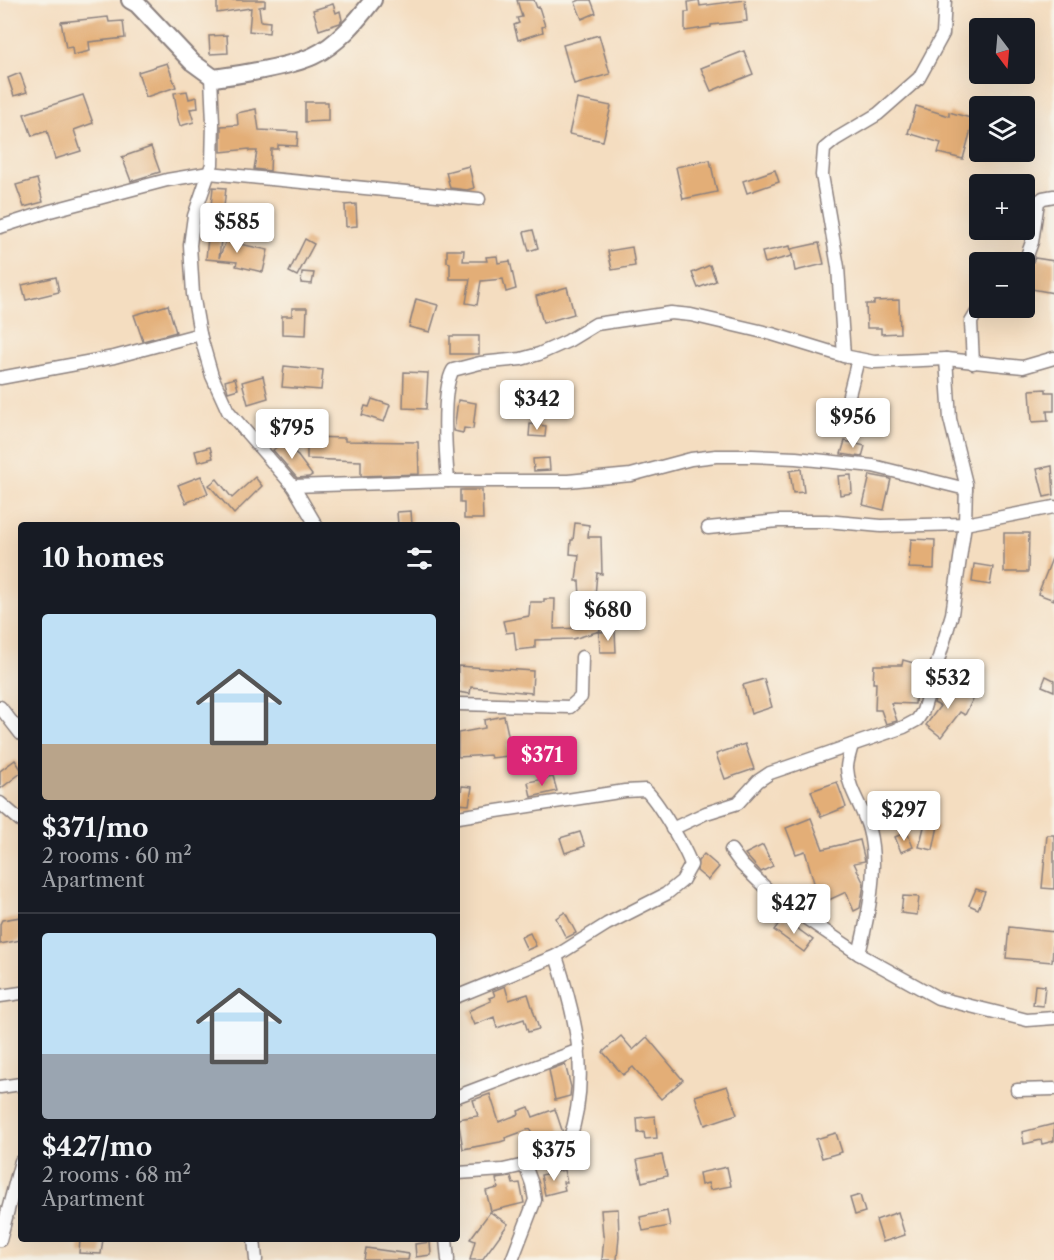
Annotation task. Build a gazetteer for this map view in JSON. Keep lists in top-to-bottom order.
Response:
{
  "north": "bottom",
  "page": {
    "map_buttons": ["+", "−"],
    "price": [
      "$585",
      "$342",
      "$956",
      "$795",
      "$680",
      "$532",
      "$371",
      "$297",
      "$427",
      "$375"
    ],
    "heading": "10 homes",
    "list": [
      {
        "name": "$371/mo",
        "note": "2 rooms · 60 m² · Apartment"
      },
      {
        "name": "$427/mo",
        "note": "2 rooms · 68 m² · Apartment"
      }
    ]
  }
}
